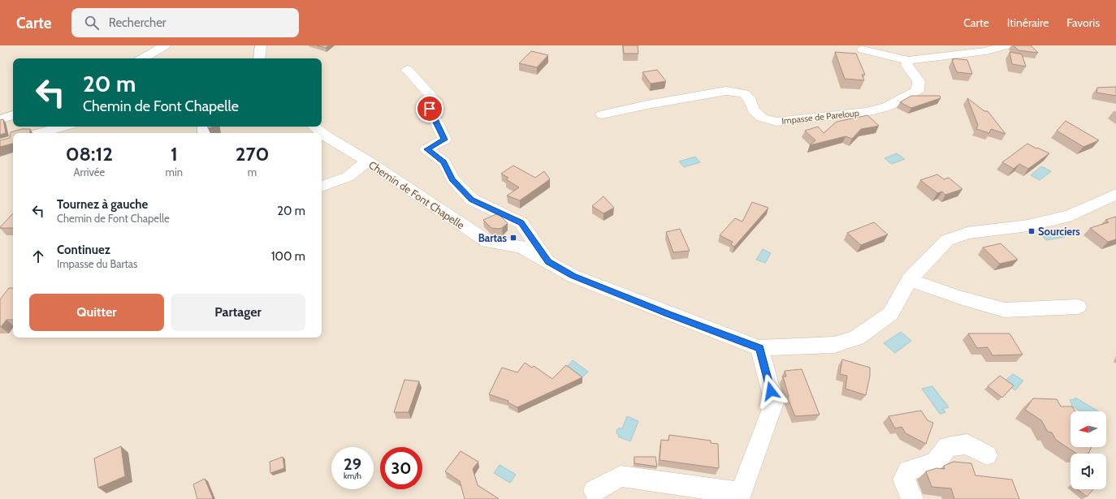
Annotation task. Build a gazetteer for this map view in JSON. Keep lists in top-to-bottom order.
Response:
{
  "streets": {
    "street": ["Impasse de Pareloup", "Chemin de Font Chapelle"]
  },
  "places": {
    "transit": ["Sourciers", "Bartas"]
  },
  "north": "left",
  "page": {
    "header": "Carte",
    "search": "Rechercher",
    "nav": ["Carte", "Itinéraire", "Favoris"],
    "turn": ["20 m", "Chemin de Font Chapelle"],
    "eta": [
      "08:12",
      "Arrivée",
      "1",
      "min",
      "270",
      "m"
    ],
    "list": [
      {
        "name": "Tournez à gauche",
        "note": "Chemin de Font Chapelle",
        "value": "20 m"
      },
      {
        "name": "Continuez",
        "note": "Impasse du Bartas",
        "value": "100 m"
      }
    ],
    "buttons": ["Quitter", "Partager"],
    "speed": "29 km/h",
    "limit": "30"
  }
}
